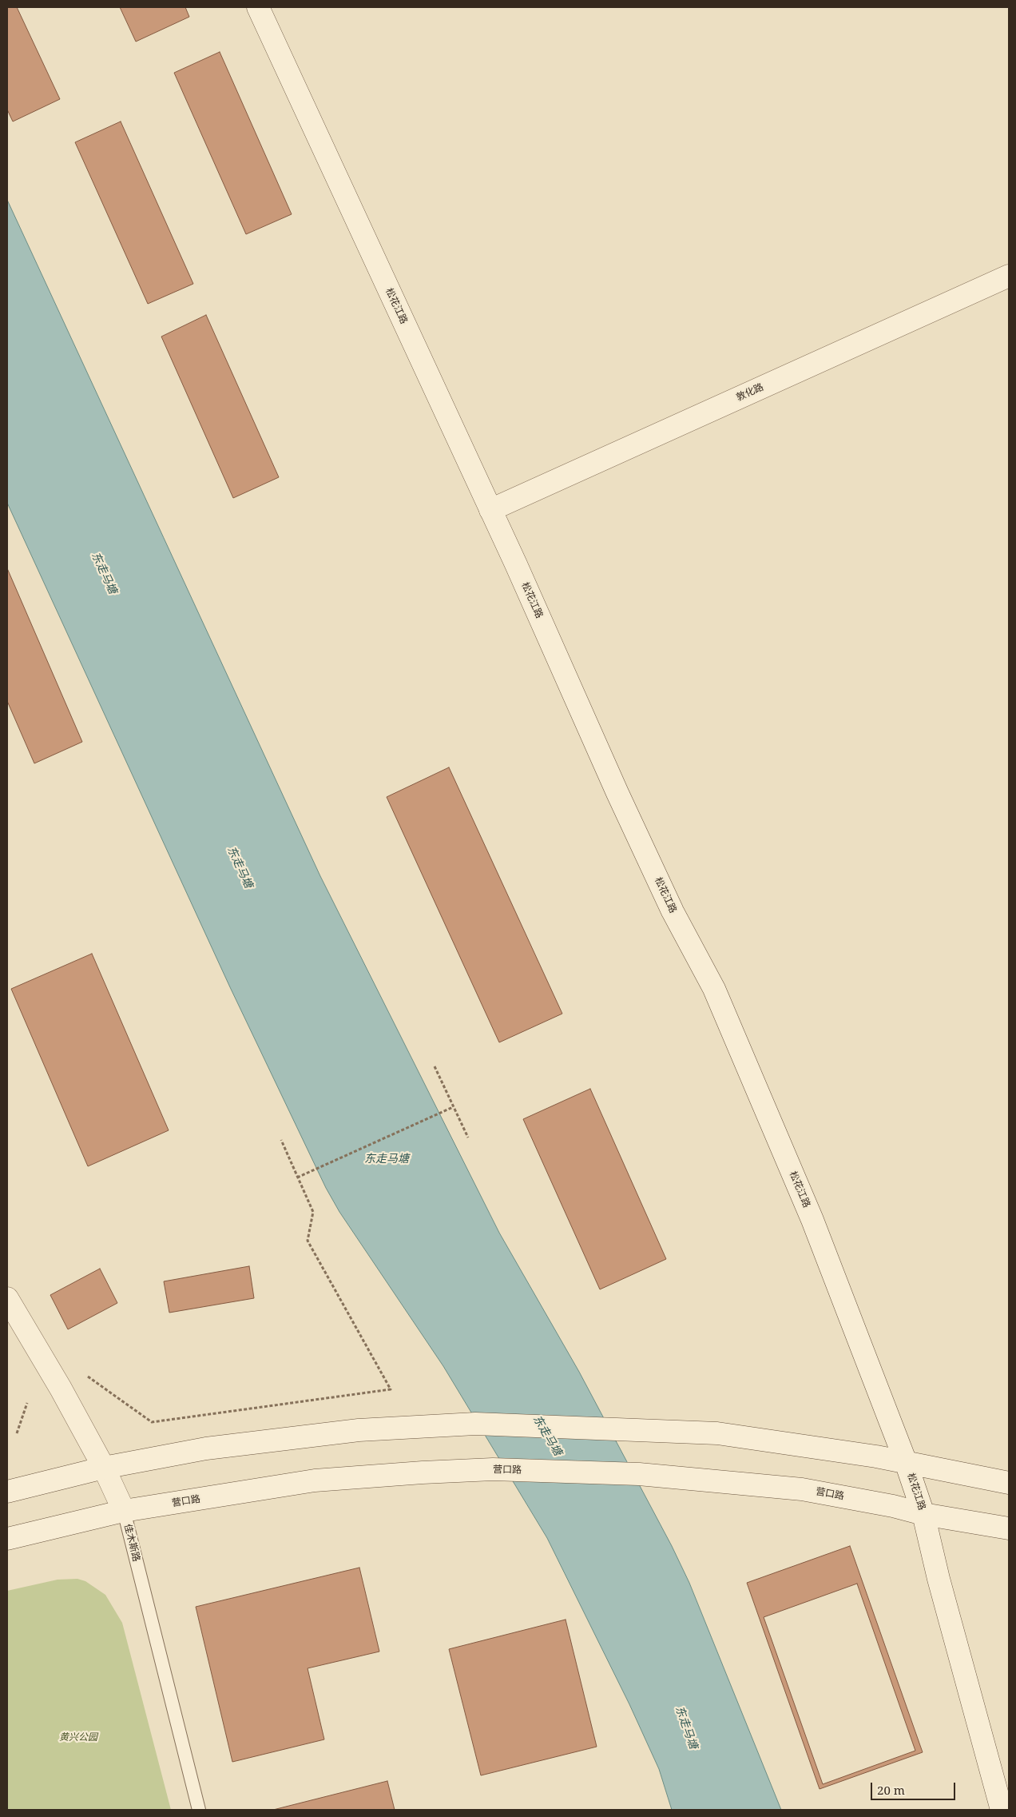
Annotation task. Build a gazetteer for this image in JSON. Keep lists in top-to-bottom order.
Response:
{
  "streets": {
    "main road": [
      "松花江路",
      "敦化路",
      "营口路",
      "佳木斯路"
    ]
  },
  "crossings": [
    ["松花江路", "敦化路"],
    ["松花江路", "营口路"],
    ["营口路", "佳木斯路"]
  ],
  "water": ["东走马塘"],
  "parks": ["黄兴公园"],
  "scale_bar": "20 m"
}
